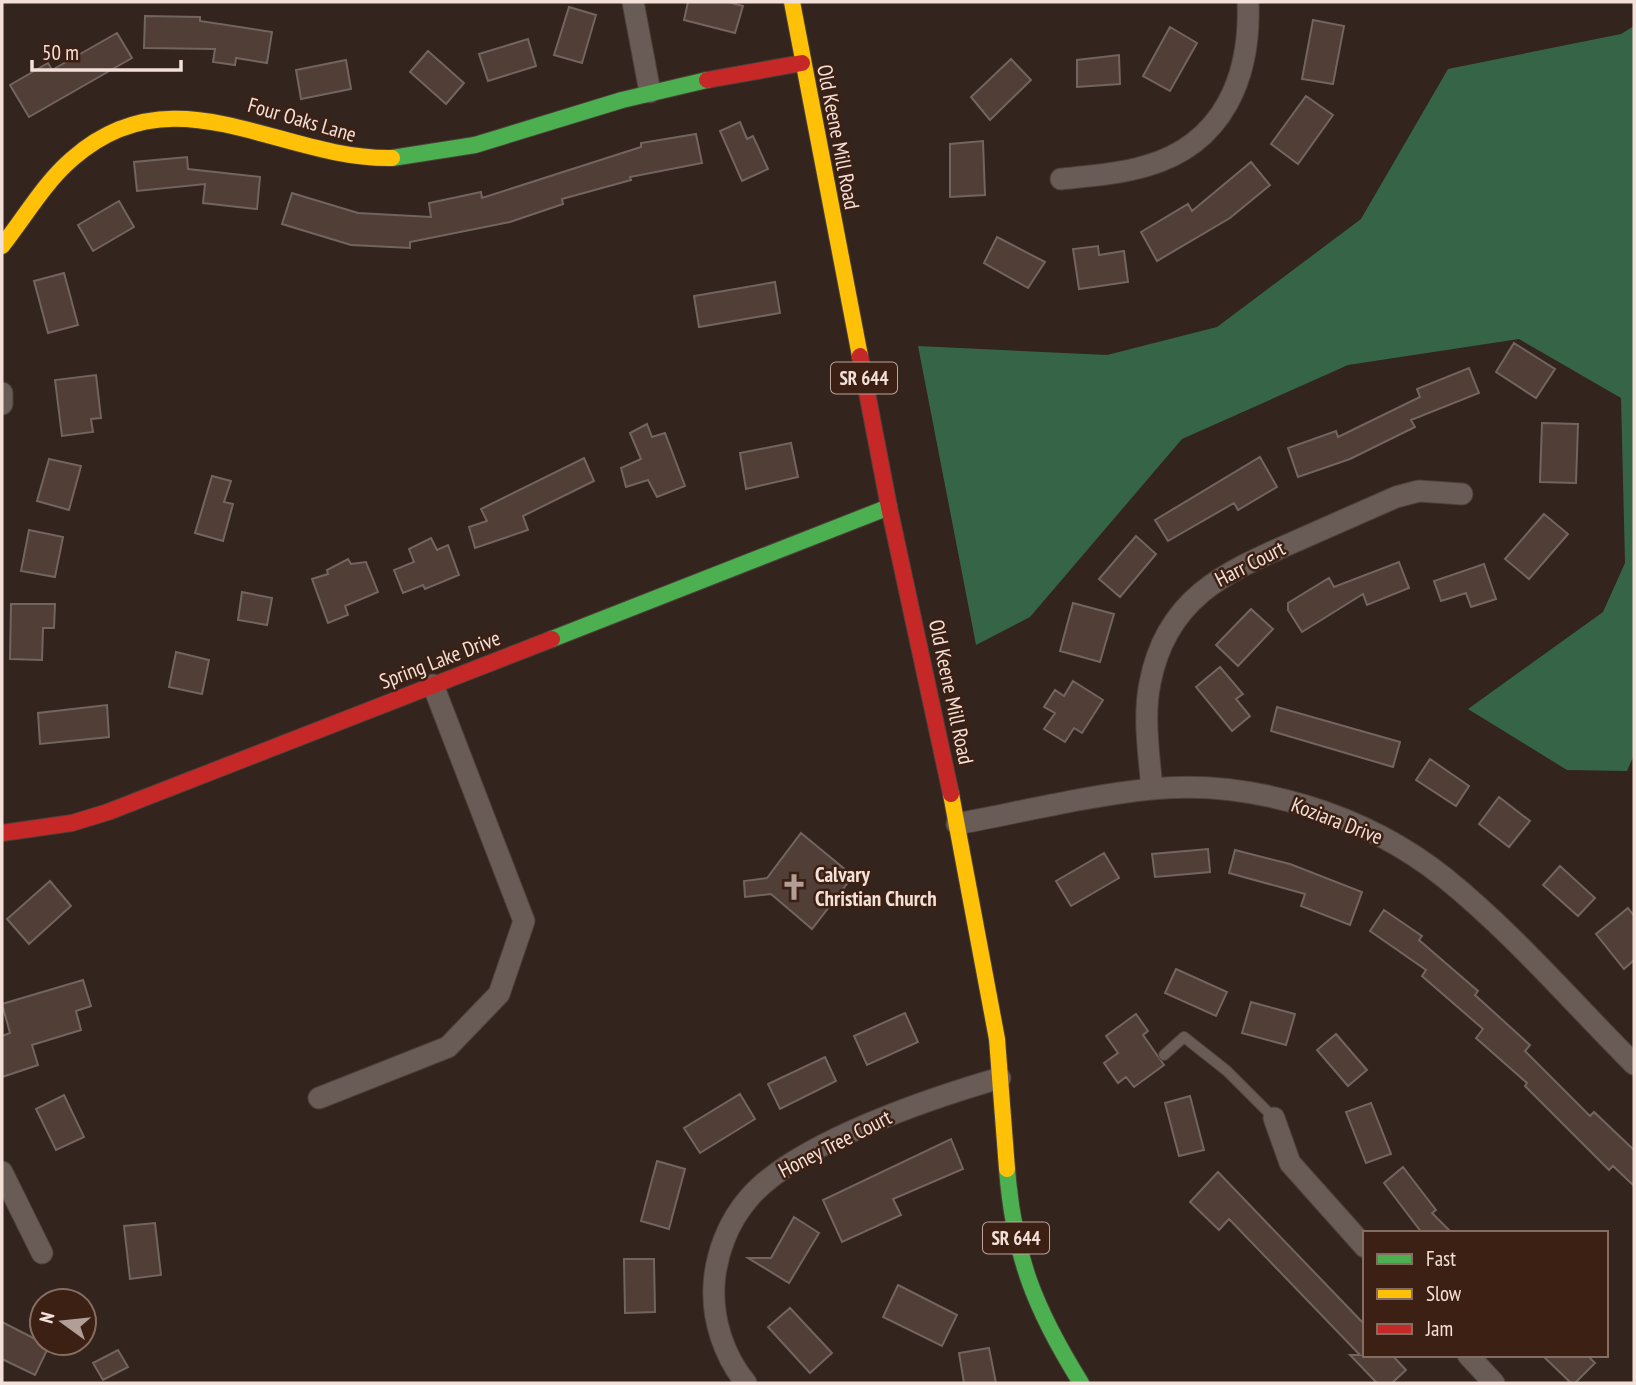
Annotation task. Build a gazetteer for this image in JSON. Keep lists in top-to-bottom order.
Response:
{
  "streets": {
    "street": [
      "Four Oaks Lane",
      "Old Keene Mill Road",
      "SR 644",
      "Harr Court",
      "Spring Lake Drive",
      "Koziara Drive",
      "Honey Tree Court"
    ]
  },
  "crossings": [
    ["Four Oaks Lane", "Old Keene Mill Road"],
    ["Old Keene Mill Road", "Spring Lake Drive"],
    ["Old Keene Mill Road", "Koziara Drive"],
    ["Old Keene Mill Road", "Honey Tree Court"],
    ["Harr Court", "Koziara Drive"]
  ],
  "places": {
    "church": ["Calvary Christian Church"]
  },
  "legend": ["Fast", "Slow", "Jam"],
  "scale_bar": "50 m",
  "north": "left"
}
